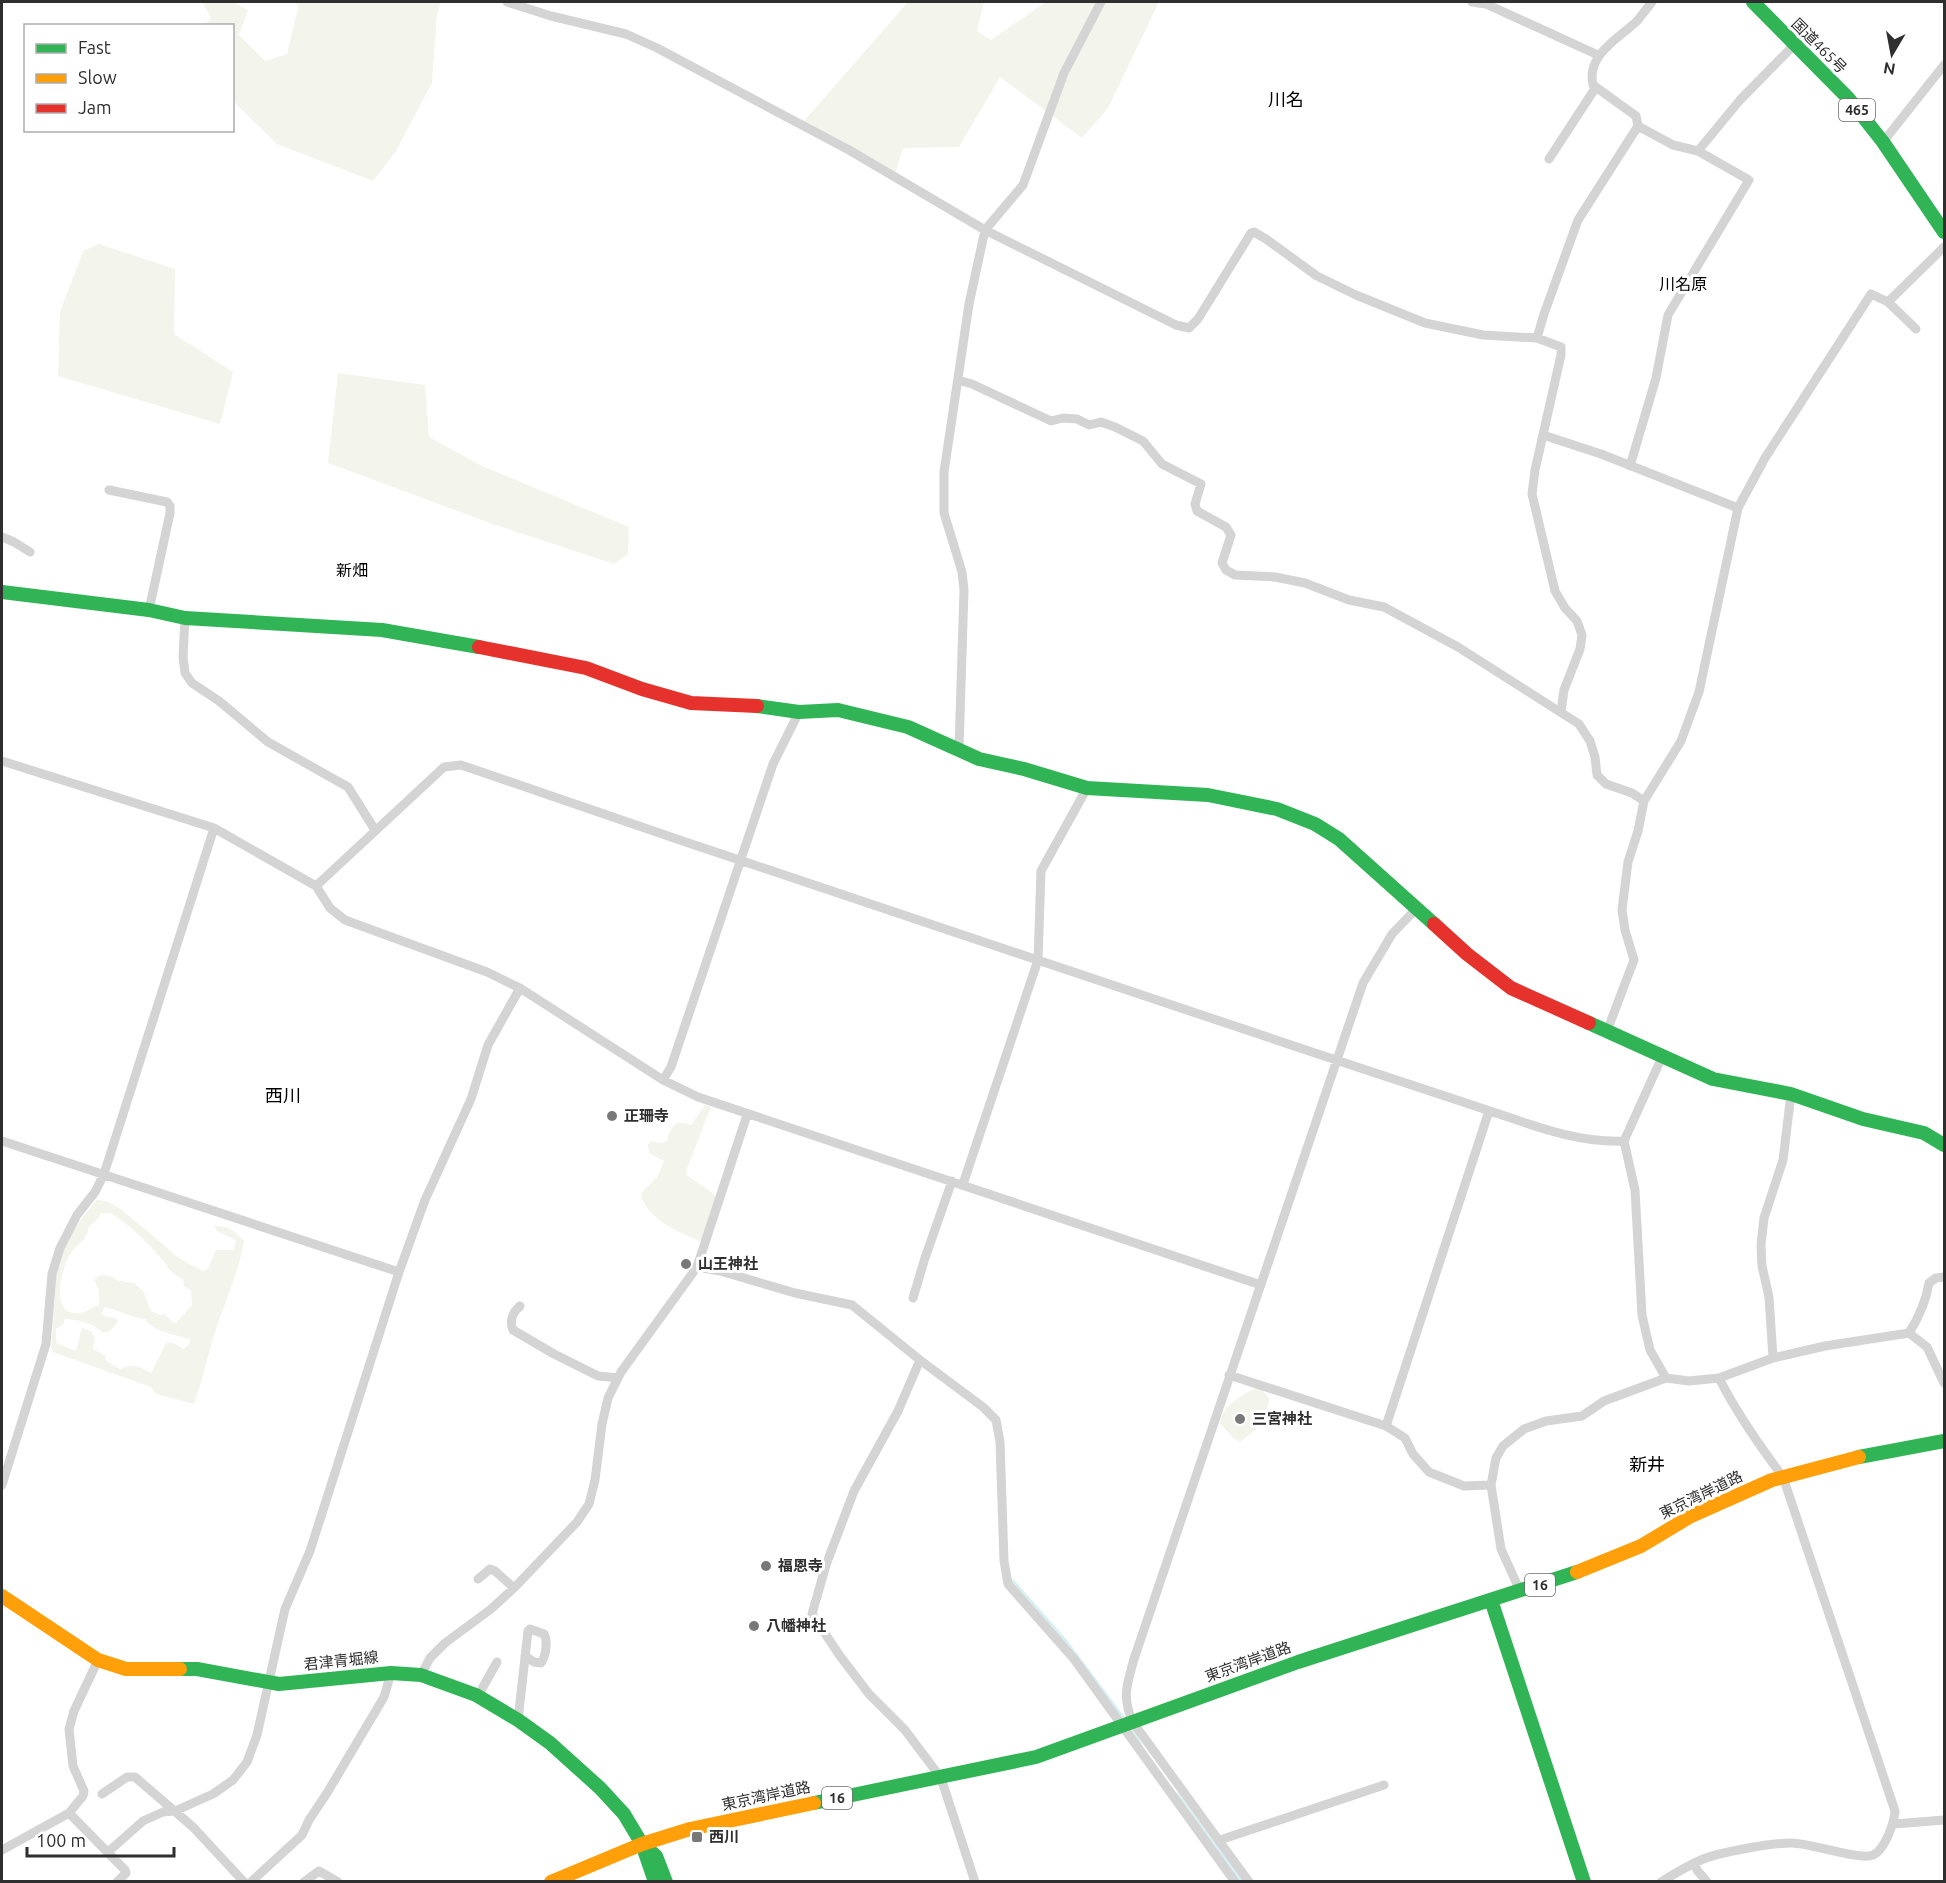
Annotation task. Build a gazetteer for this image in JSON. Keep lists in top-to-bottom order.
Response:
{
  "streets": {
    "main road": [
      "国道465号",
      "465",
      "東京湾岸道路",
      "16",
      "君津青堀線"
    ]
  },
  "crossings": [
    ["東京湾岸道路", "君津青堀線"]
  ],
  "districts": [
    "川名",
    "川名原",
    "新畑",
    "西川",
    "新井"
  ],
  "places": {
    "other": [
      "正珊寺",
      "山王神社",
      "三宮神社",
      "福恩寺",
      "八幡神社"
    ],
    "transit": ["西川"]
  },
  "legend": ["Fast", "Slow", "Jam"],
  "scale_bar": "100 m",
  "north": "bottom"
}
